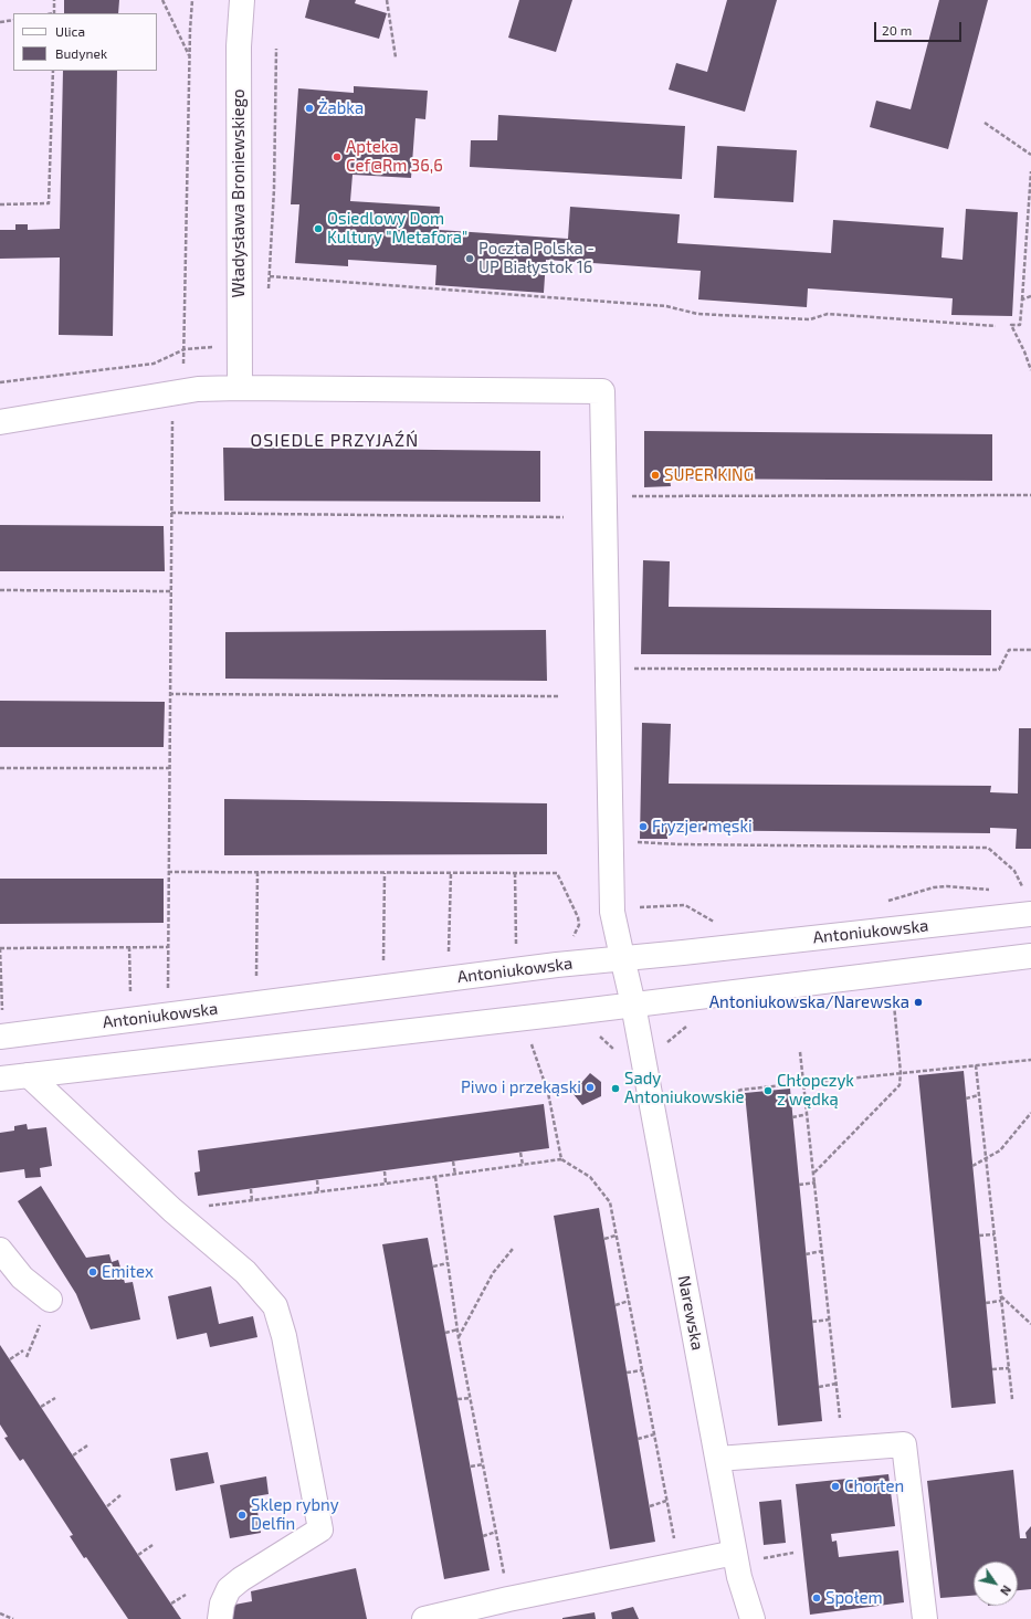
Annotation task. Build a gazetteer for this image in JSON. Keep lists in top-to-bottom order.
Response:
{
  "streets": {
    "street": ["Władysława Broniewskiego", "Antoniukowska", "Narewska"]
  },
  "crossings": [
    ["Władysława Broniewskiego", "Narewska"],
    ["Antoniukowska", "Narewska"]
  ],
  "districts": ["OSIEDLE PRZYJAŹŃ"],
  "places": [
    "Żabka",
    "Apteka Cef@Rm 36,6",
    "Osiedlowy Dom Kultury \"Metafora\"",
    "Poczta Polska - UP Białystok 16",
    "SUPER KING",
    "Fryzjer męski",
    "Antoniukowska/Narewska",
    "Piwo i przekąski",
    "Sady Antoniukowskie",
    "Chłopczyk z wędką",
    "Emitex",
    "Chorten",
    "Sklep rybny Delfin",
    "Społem"
  ],
  "legend": ["Ulica", "Budynek"],
  "scale_bar": "20 m",
  "north": "bottom right"
}
